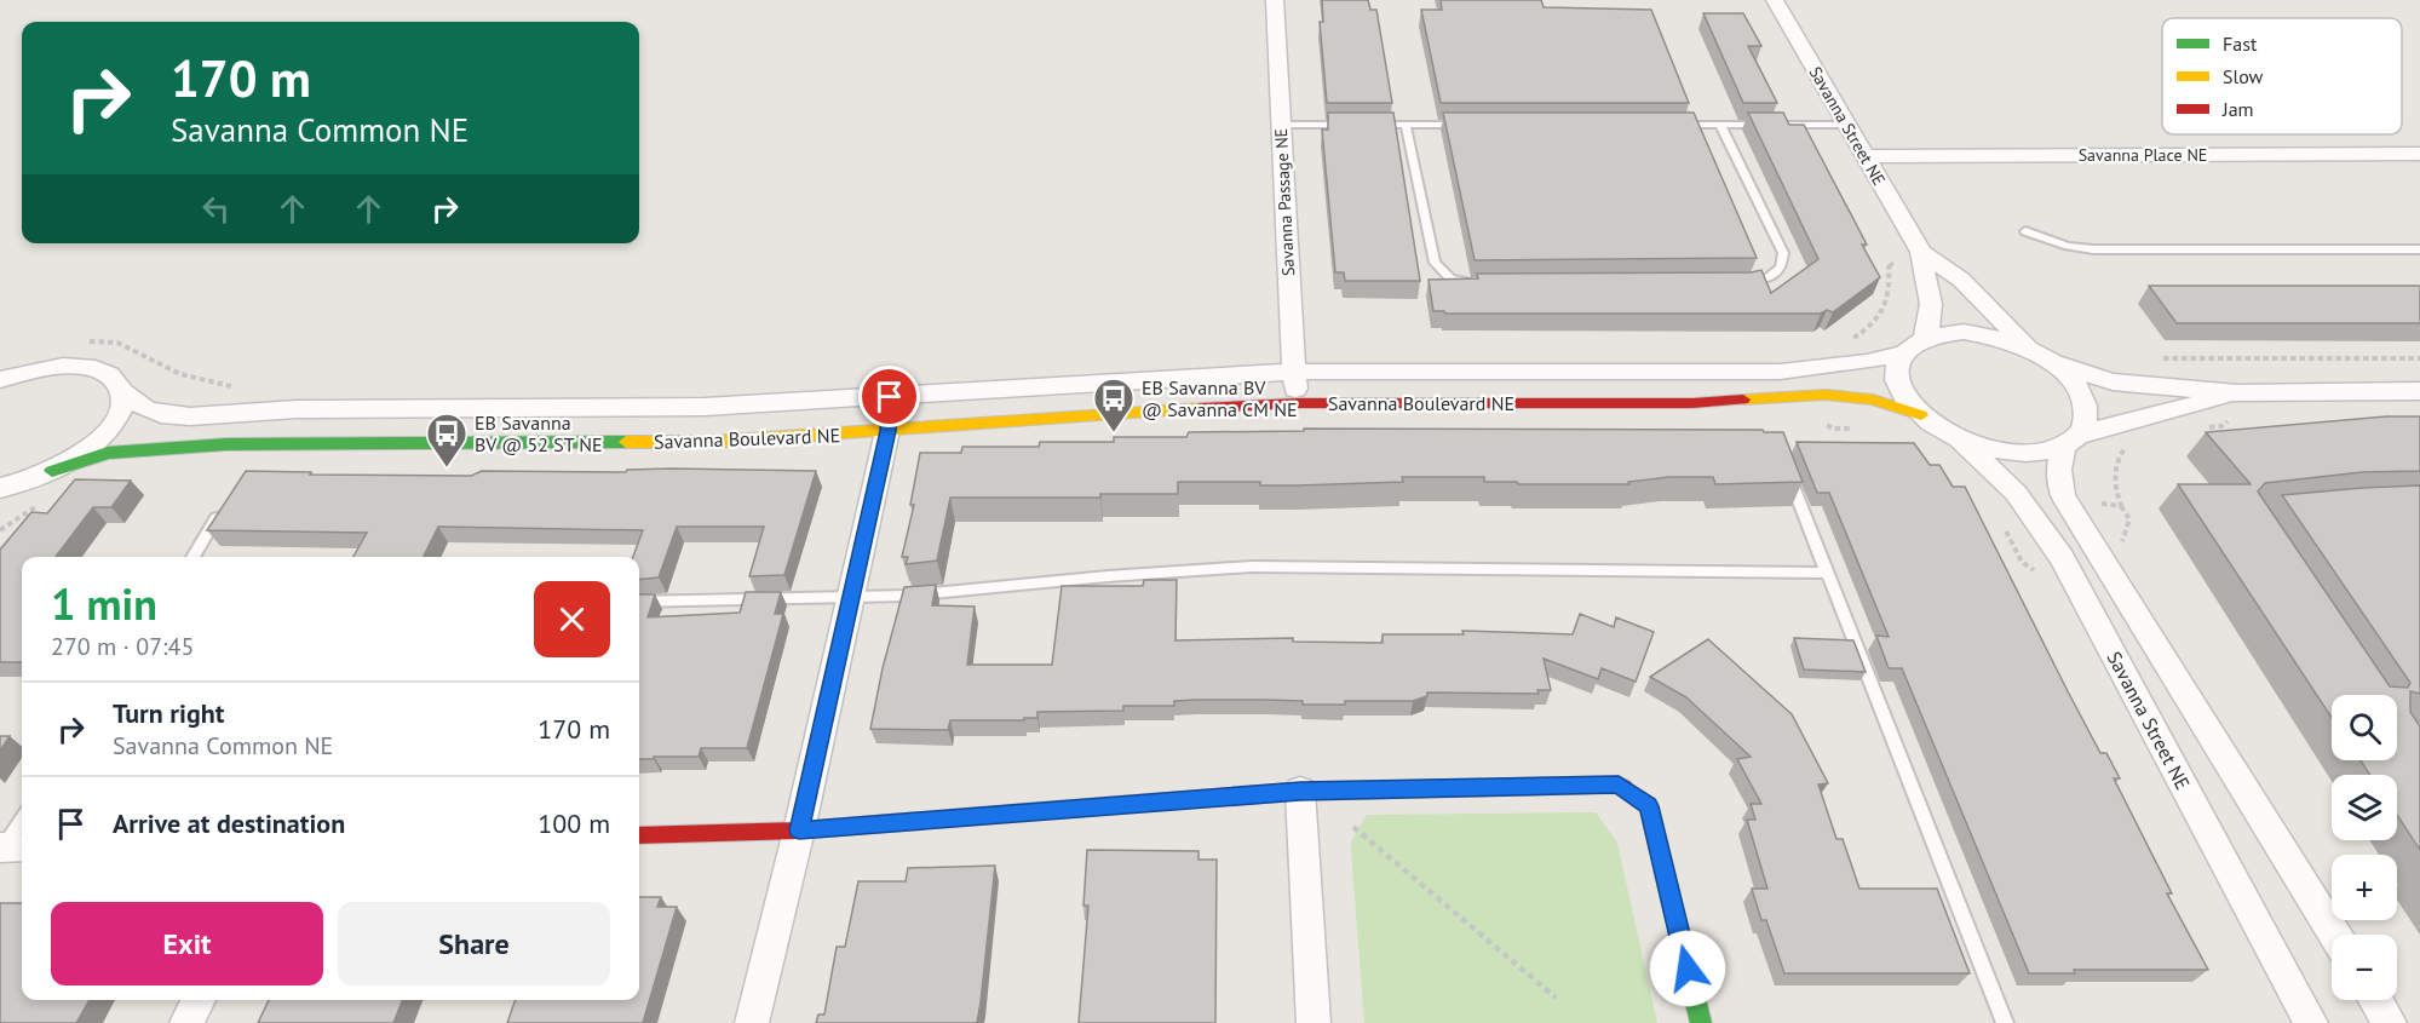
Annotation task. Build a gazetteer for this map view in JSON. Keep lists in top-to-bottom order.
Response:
{
  "streets": {
    "street": [
      "Savanna Street NE",
      "Savanna Place NE",
      "Savanna Passage NE",
      "Savanna Boulevard NE"
    ]
  },
  "crossings": [
    ["Savanna Street NE", "Savanna Place NE"],
    ["Savanna Street NE", "Savanna Boulevard NE"],
    ["Savanna Passage NE", "Savanna Boulevard NE"]
  ],
  "places": {
    "bus stop": ["EB Savanna BV @ Savanna CM NE", "EB Savanna BV @ 52 ST NE"]
  },
  "legend": ["Fast", "Slow", "Jam"],
  "page": {
    "turn": ["170 m", "Savanna Common NE"],
    "heading": ["1 min", "270 m · 07:45"],
    "list": [
      {
        "name": "Turn right",
        "note": "Savanna Common NE",
        "value": "170 m"
      },
      {
        "name": "Arrive at destination",
        "value": "100 m"
      }
    ],
    "map_buttons": ["+", "−"],
    "buttons": ["Exit", "Share"]
  }
}
